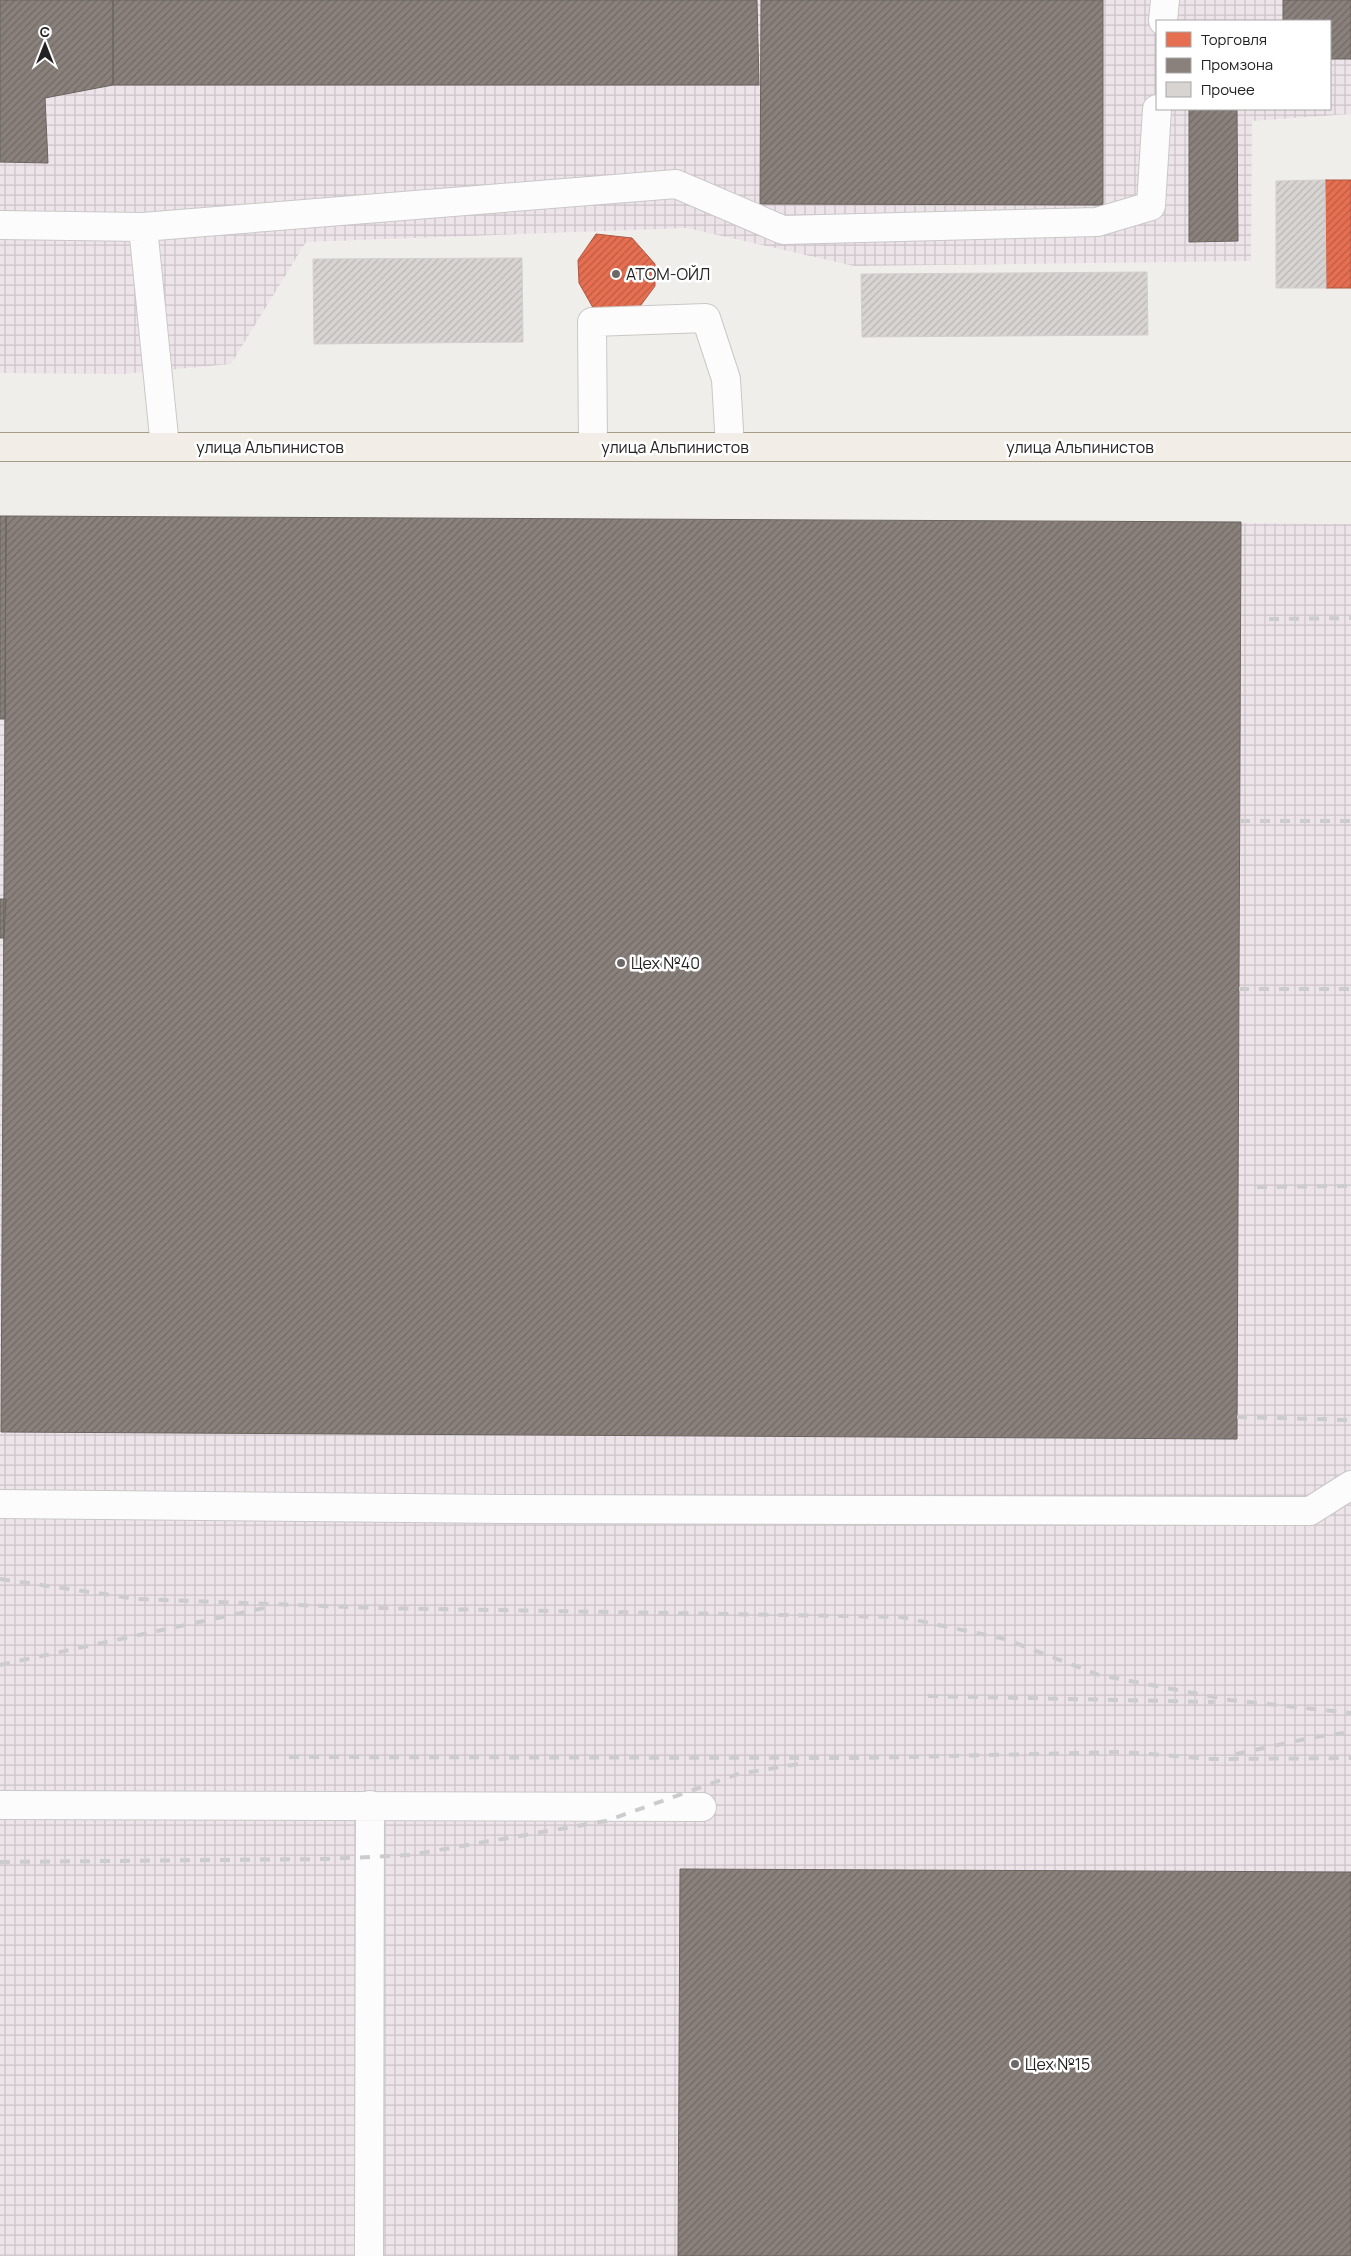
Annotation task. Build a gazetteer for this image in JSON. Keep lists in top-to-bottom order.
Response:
{
  "streets": {
    "main road": ["улица Альпинистов"]
  },
  "places": ["АТОМ-ОЙЛ", "Цех №40", "Цех №15"],
  "legend": ["Торговля", "Промзона", "Прочее"],
  "north": "top"
}
